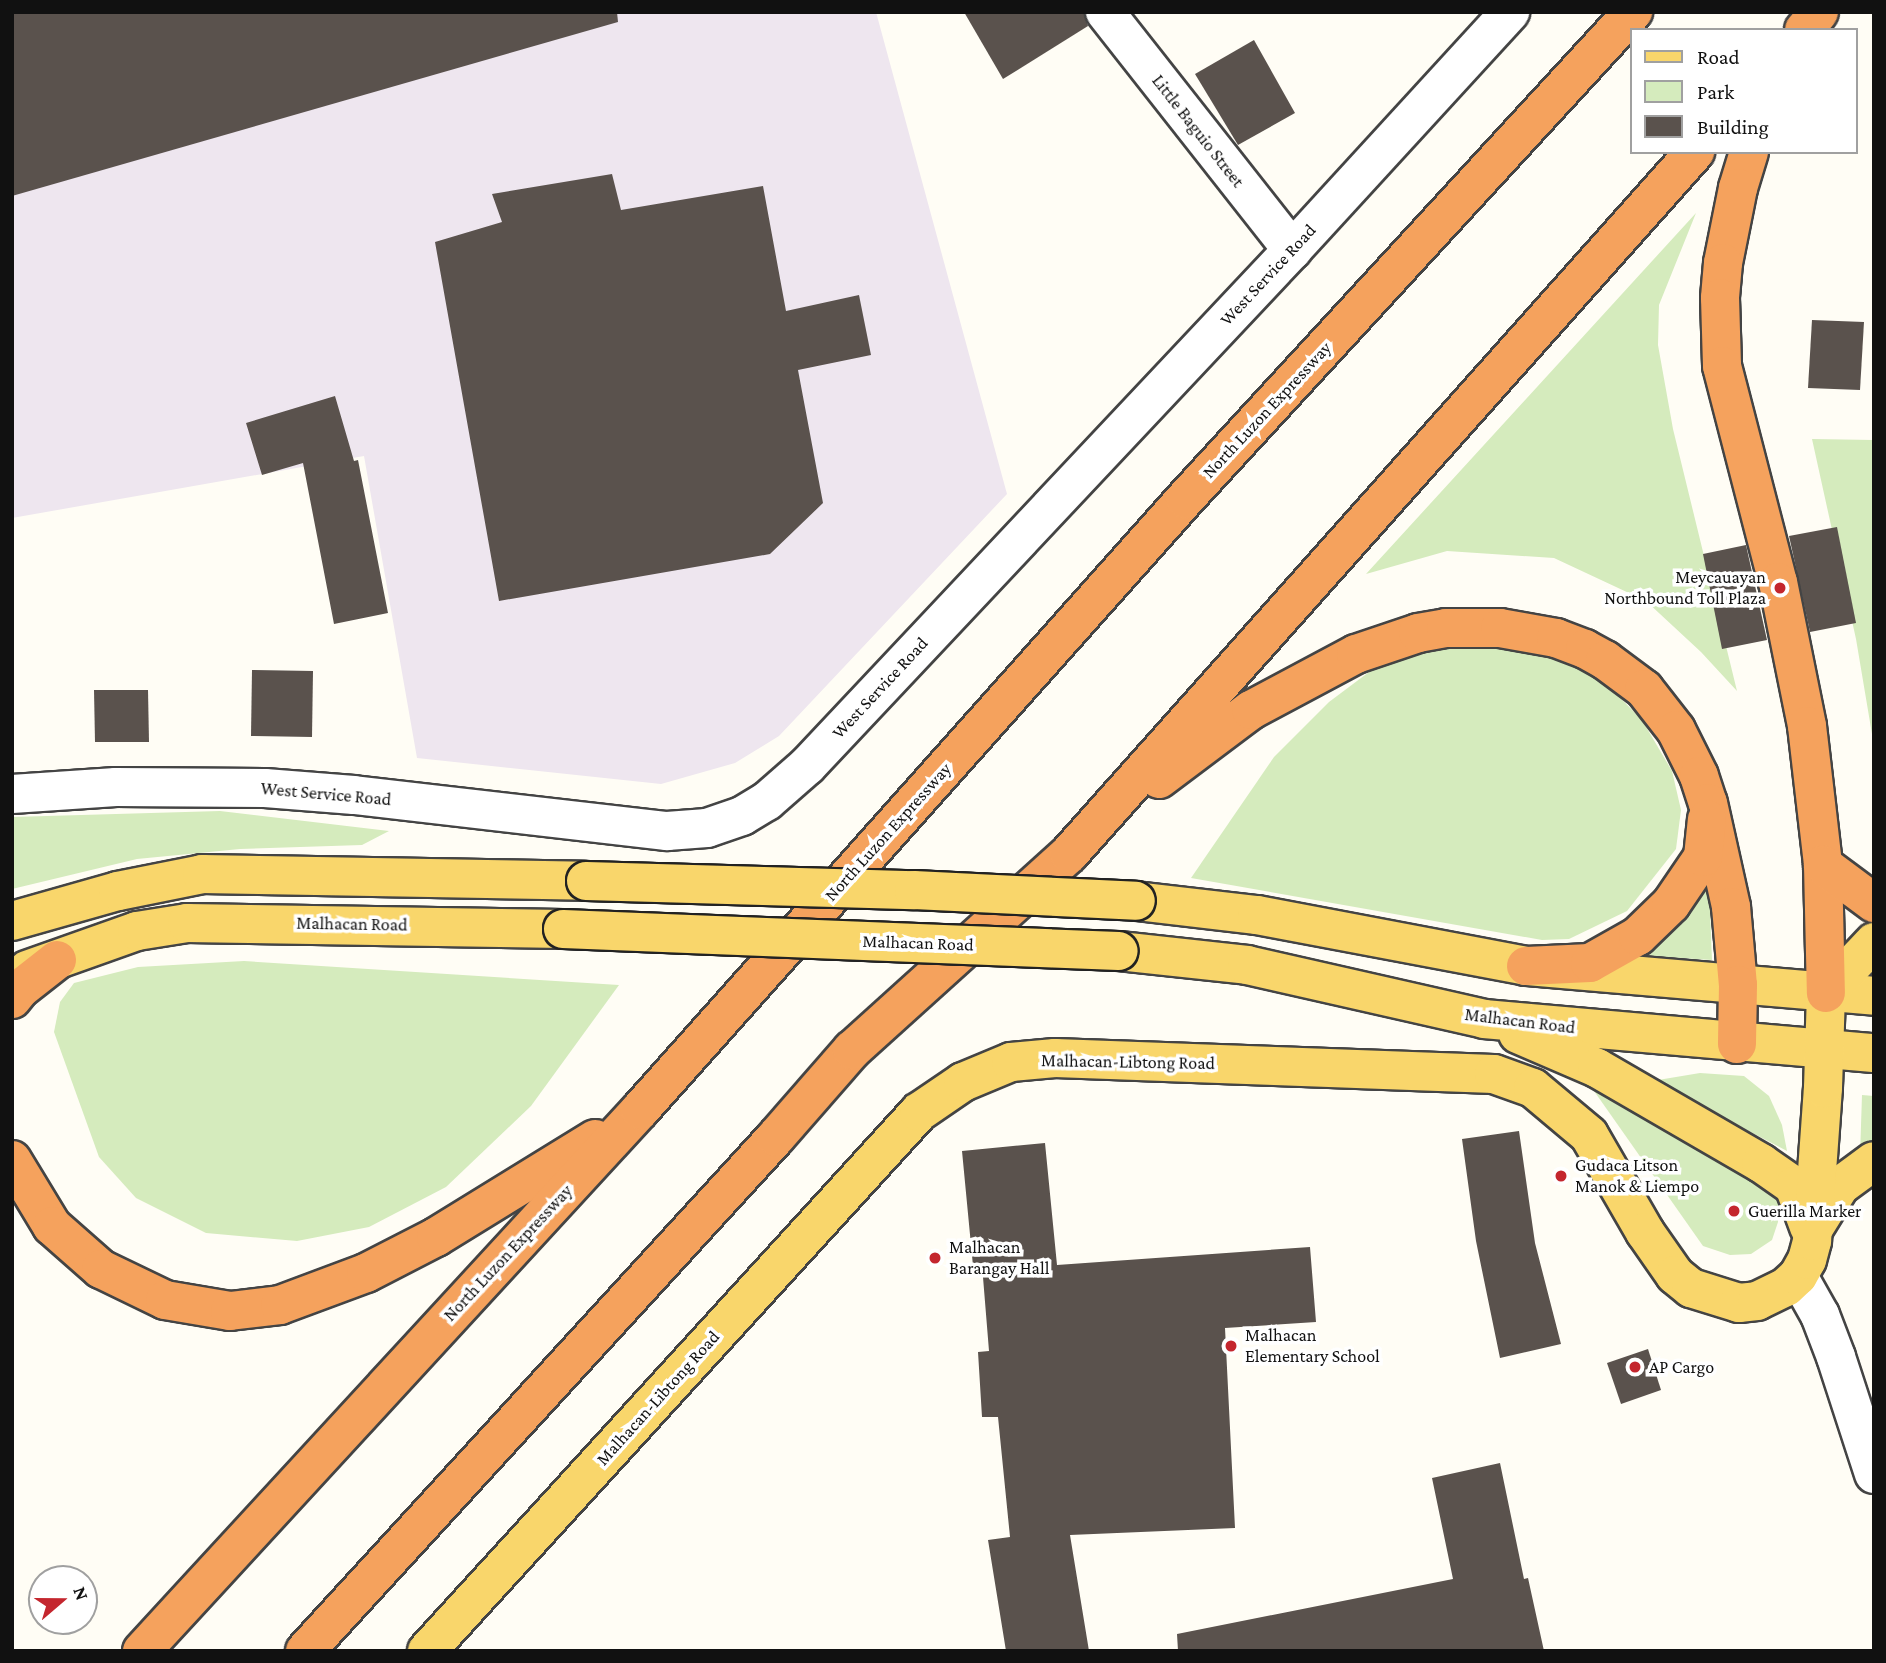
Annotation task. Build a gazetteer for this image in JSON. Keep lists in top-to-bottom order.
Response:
{
  "streets": {
    "highway": ["North Luzon Expressway"],
    "main road": ["Malhacan Road", "Malhacan-Libtong Road"],
    "street": ["Little Baguio Street", "West Service Road"]
  },
  "crossings": [
    ["Little Baguio Street", "West Service Road"]
  ],
  "places": [
    "Meycauayan Northbound Toll Plaza",
    "Gudaca Litson Manok & Liempo",
    "Guerilla Marker",
    "Malhacan Barangay Hall",
    "Malhacan Elementary School",
    "AP Cargo"
  ],
  "legend": ["Road", "Park", "Building"],
  "north": "right"
}
